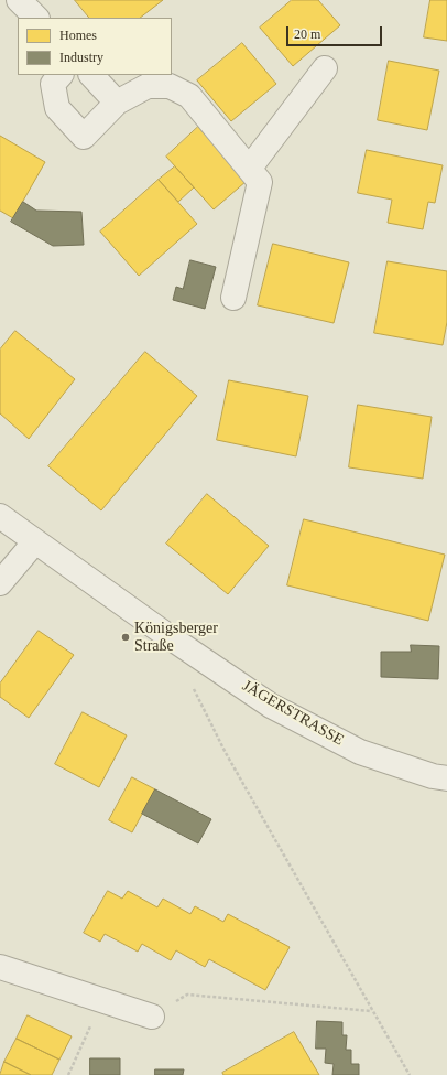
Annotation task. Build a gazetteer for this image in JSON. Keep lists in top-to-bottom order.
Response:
{
  "streets": {
    "street": ["JÄGERSTRASSE"]
  },
  "places": ["Königsberger Straße"],
  "legend": ["Homes", "Industry"],
  "scale_bar": "20 m"
}
